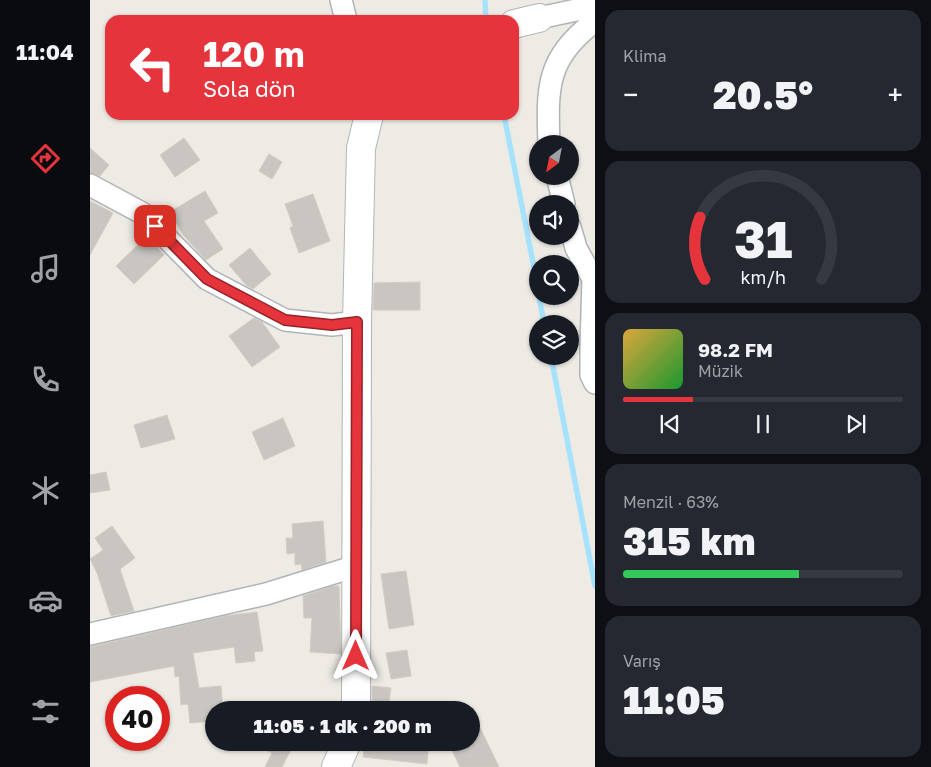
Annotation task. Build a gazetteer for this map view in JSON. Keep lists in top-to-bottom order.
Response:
{
  "north": "bottom left",
  "page": {
    "tabs": "11:04",
    "tile": [
      "Klima",
      ["Menzil · 63%", "315 km"],
      ["Varış", "11:05"]
    ],
    "turn": ["120 m", "Sola dön"],
    "heat": ["−", "20.5°", "+"],
    "song": ["98.2 FM", "Müzik"],
    "limit": "40",
    "trip": "11:05 · 1 dk · 200 m",
    "gauge": ["31", "km/h"]
  }
}
